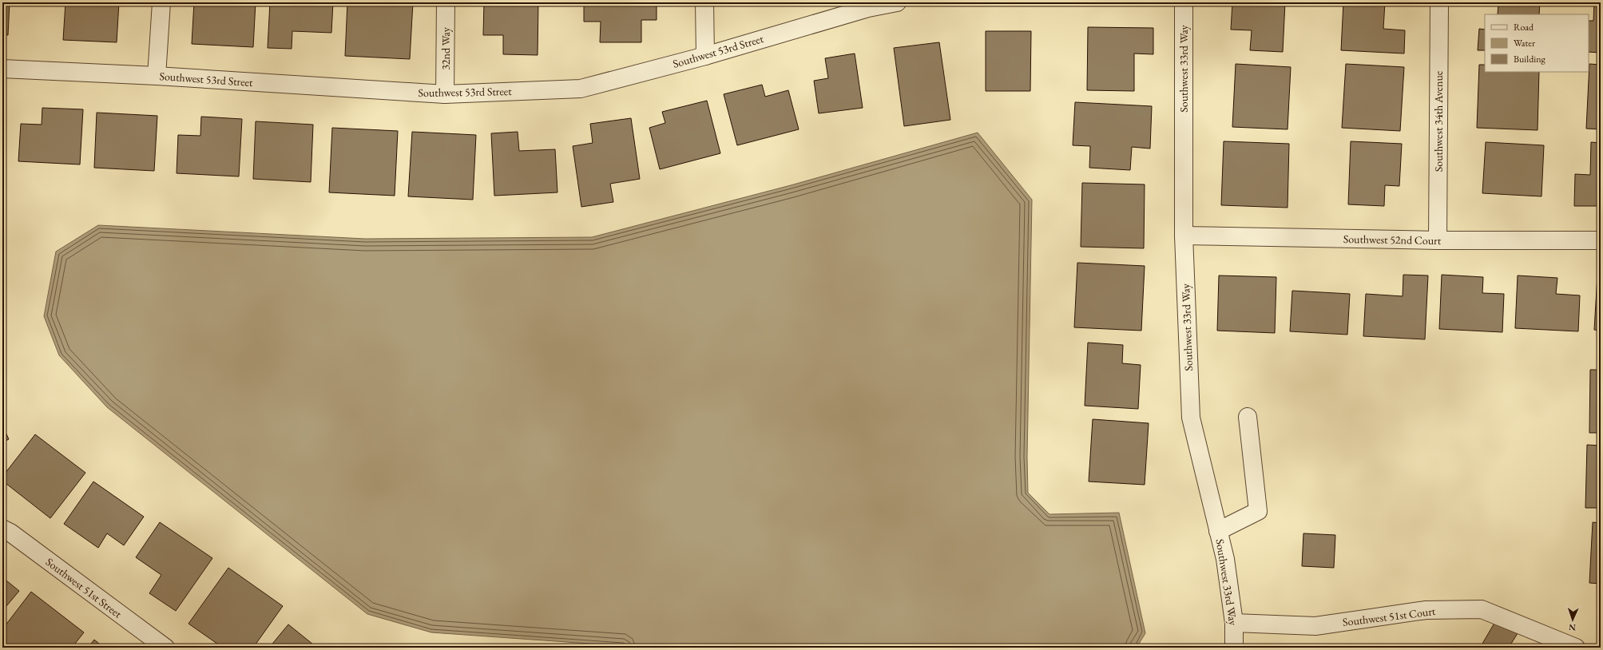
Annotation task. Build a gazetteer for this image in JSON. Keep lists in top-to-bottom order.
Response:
{
  "streets": {
    "street": [
      "32nd Way",
      "Southwest 53rd Street",
      "Southwest 33rd Way",
      "Southwest 34th Avenue",
      "Southwest 52nd Court",
      "Southwest 51st Street",
      "Southwest 51st Court"
    ]
  },
  "crossings": [
    ["32nd Way", "Southwest 53rd Street"],
    ["Southwest 33rd Way", "Southwest 52nd Court"],
    ["Southwest 33rd Way", "Southwest 51st Court"],
    ["Southwest 34th Avenue", "Southwest 52nd Court"]
  ],
  "legend": ["Road", "Water", "Building"],
  "north": "bottom"
}
